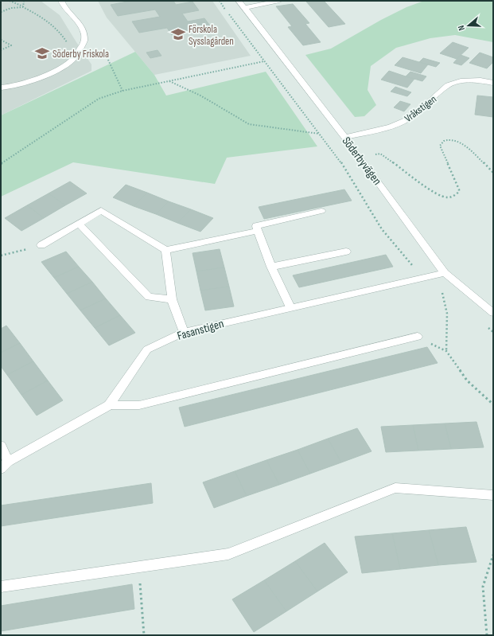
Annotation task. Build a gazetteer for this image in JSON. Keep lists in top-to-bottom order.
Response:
{
  "streets": {
    "street": ["Vråkstigen", "Söderbyvägen", "Fasanstigen"]
  },
  "crossings": [
    ["Vråkstigen", "Söderbyvägen"],
    ["Söderbyvägen", "Fasanstigen"]
  ],
  "places": {
    "school or university": ["Förskola Sysslagården", "Söderby Friskola"]
  },
  "north": "left"
}
